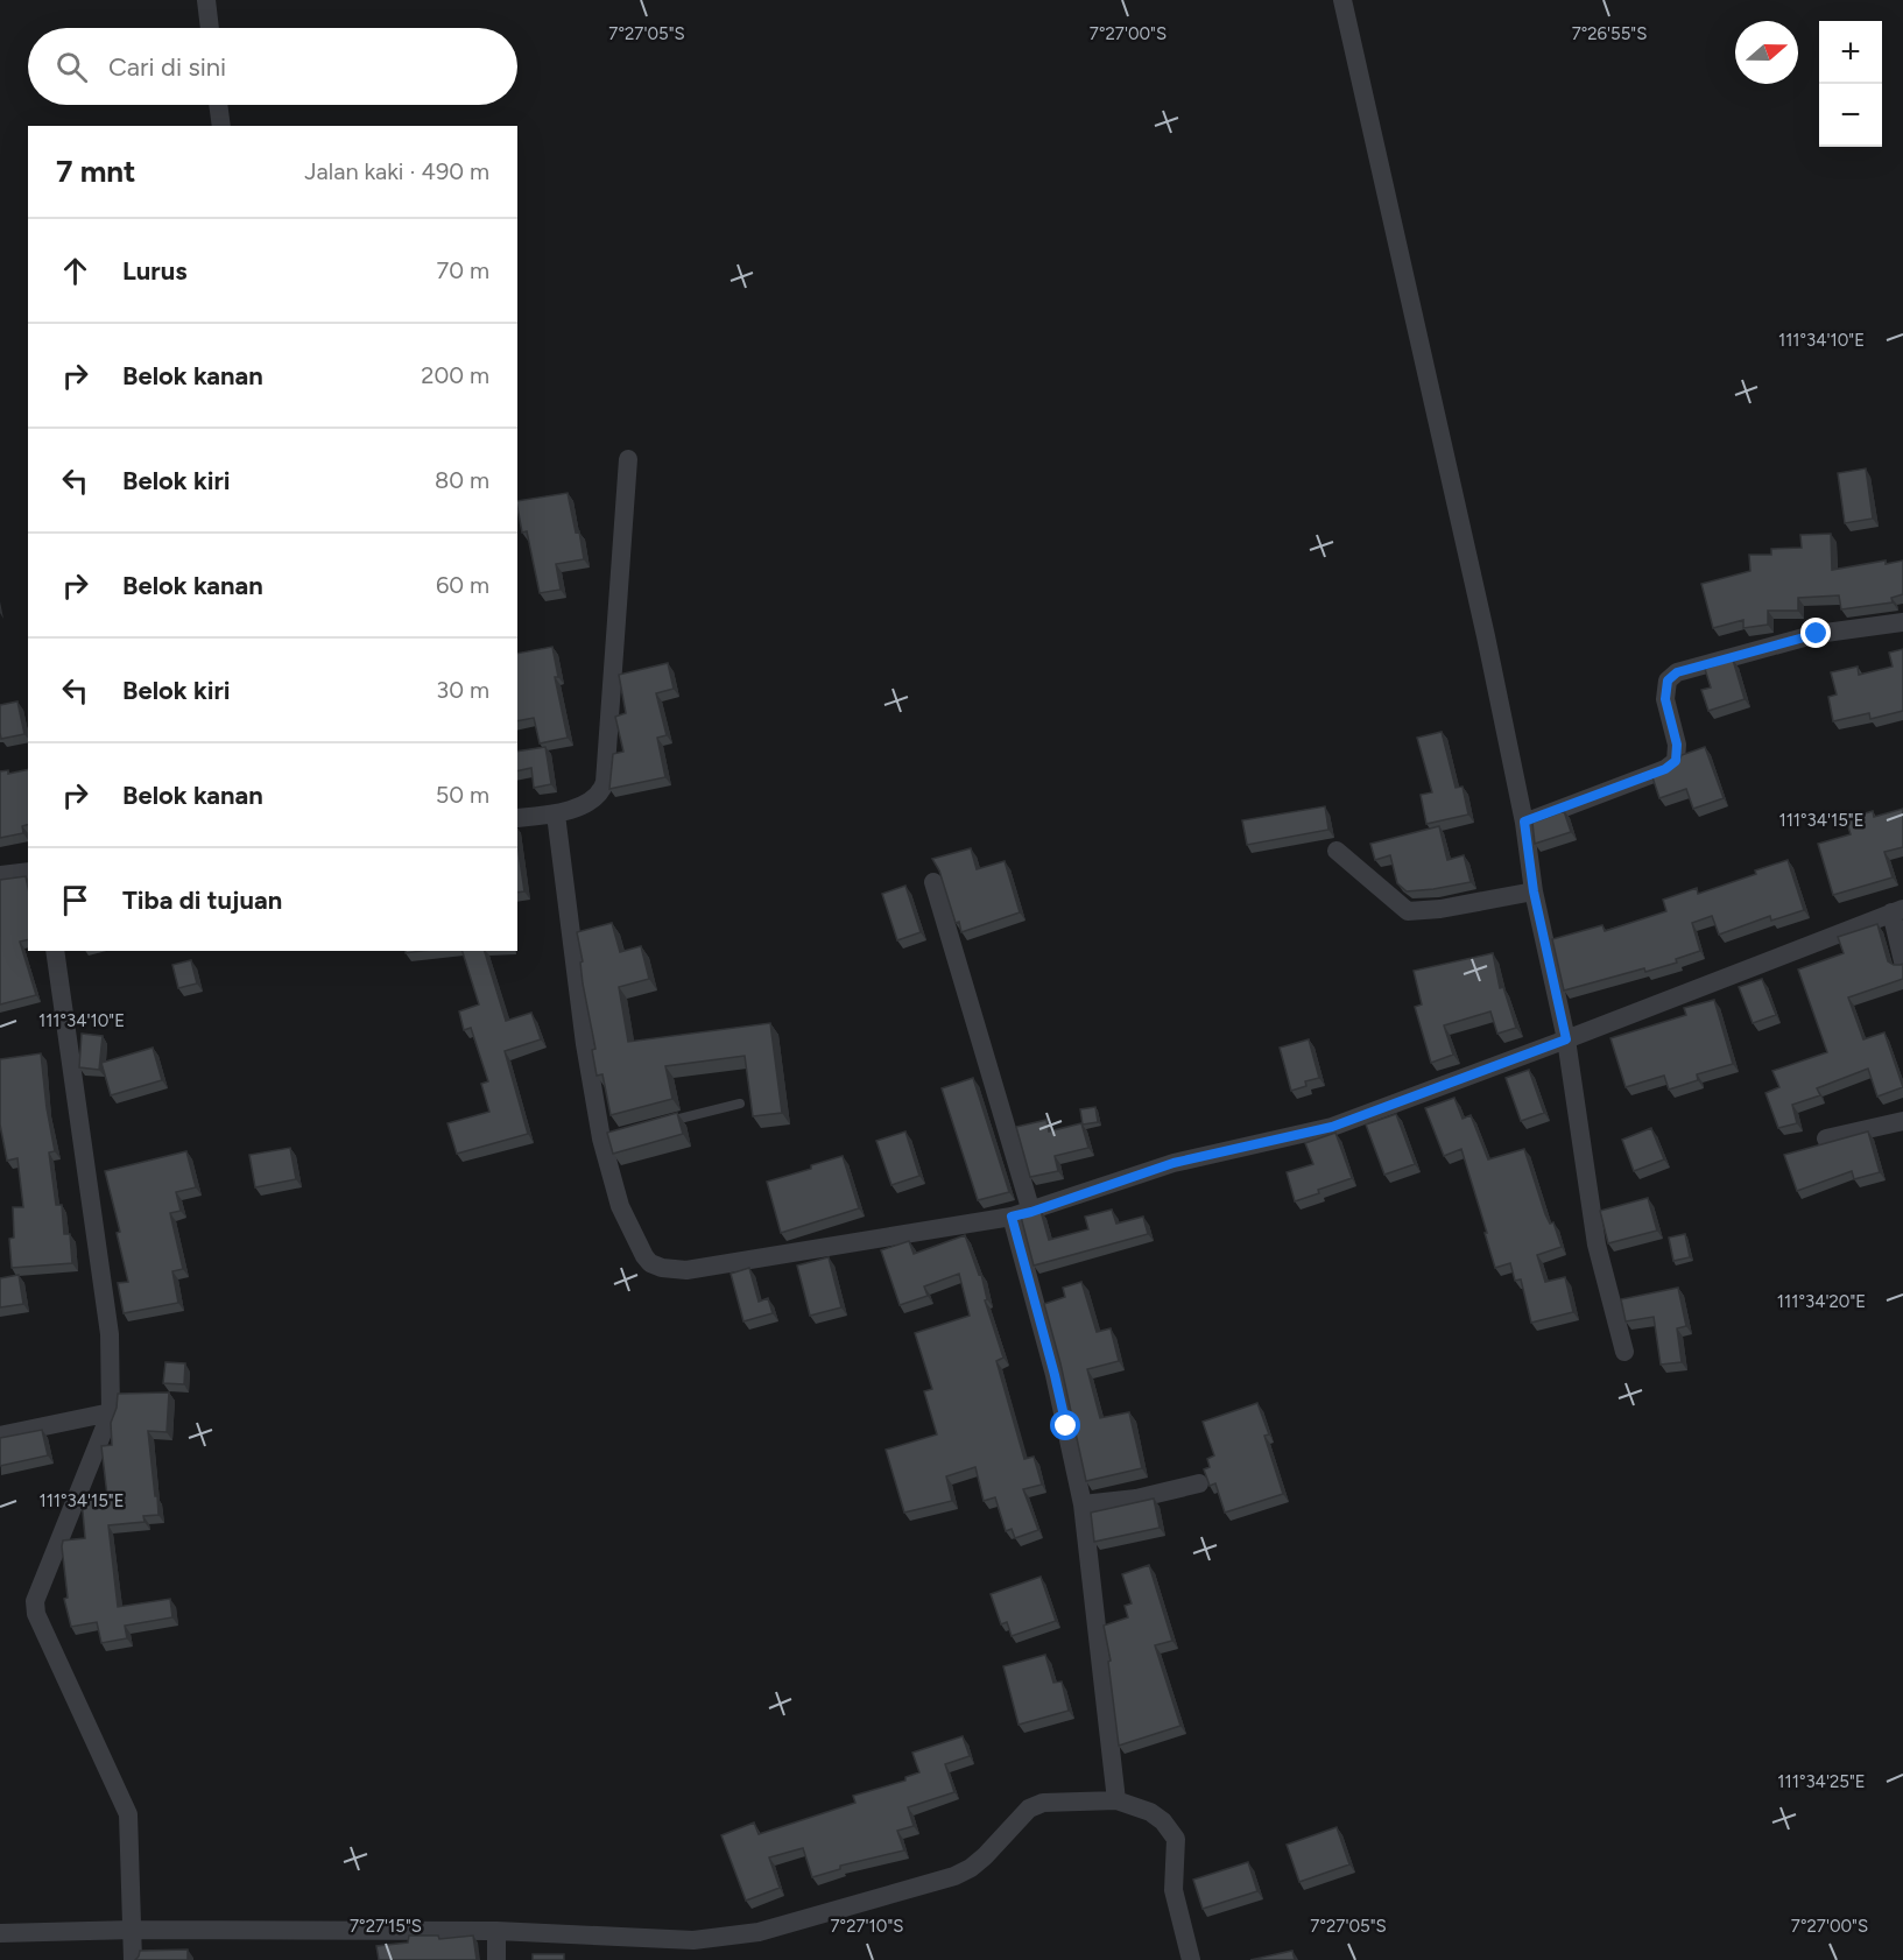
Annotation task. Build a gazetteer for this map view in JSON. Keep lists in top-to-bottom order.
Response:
{
  "north": "right",
  "page": {
    "map_buttons": ["+", "−"],
    "search": "Cari di sini",
    "heading": ["7 mnt", "Jalan kaki · 490 m"],
    "list": [
      ["Lurus", "70 m"],
      ["Belok kanan", "200 m"],
      ["Belok kiri", "80 m"],
      ["Belok kanan", "60 m"],
      ["Belok kiri", "30 m"],
      ["Belok kanan", "50 m"],
      "Tiba di tujuan"
    ]
  },
  "coordinates": [
    "7°27'05\"S",
    "7°27'00\"S",
    "7°26'55\"S",
    "111°34'10\"E",
    "111°34'15\"E",
    "111°34'20\"E",
    "111°34'25\"E",
    "7°27'15\"S",
    "7°27'10\"S"
  ]
}
